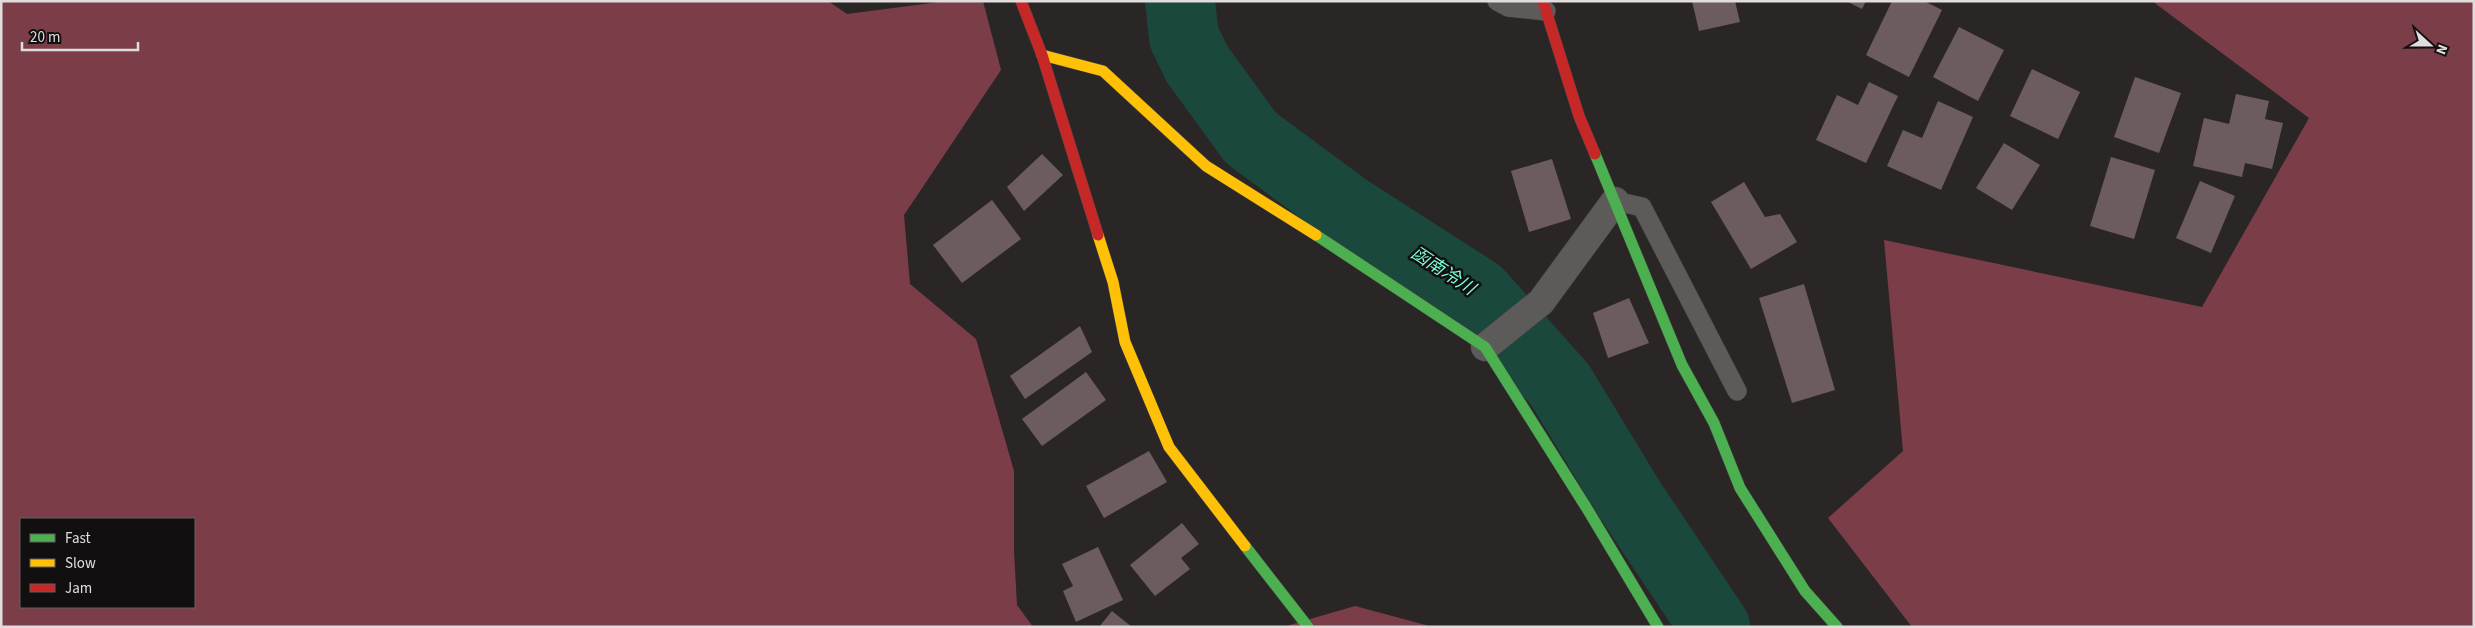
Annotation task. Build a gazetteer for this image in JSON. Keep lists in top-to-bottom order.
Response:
{
  "water": ["函南冷川"],
  "legend": ["Fast", "Slow", "Jam"],
  "scale_bar": "20 m",
  "north": "right"
}
